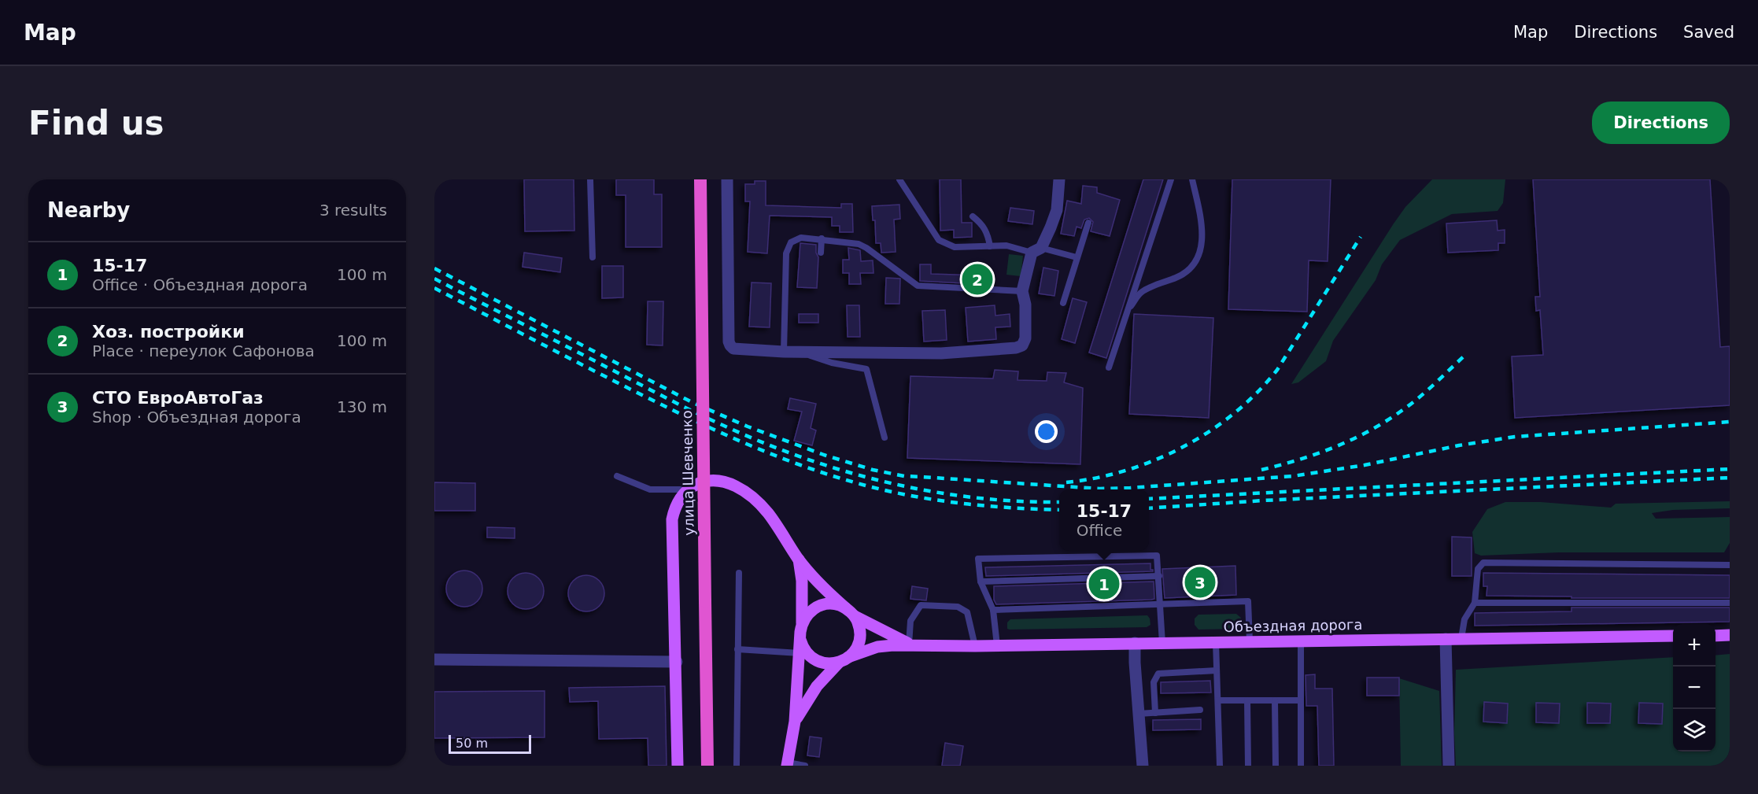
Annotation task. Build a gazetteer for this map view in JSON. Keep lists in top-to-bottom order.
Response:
{
  "streets": {
    "highway": ["улица Шевченко"],
    "main road": ["Объездная дорога"]
  },
  "scale_bar": "50 m",
  "page": {
    "header": "Map",
    "nav": ["Map", "Directions", "Saved"],
    "buttons": "Directions",
    "title": "Find us",
    "heading": ["Nearby", "3 results"],
    "list": [
      {
        "mark": "1",
        "name": "15-17",
        "note": "Office · Объездная дорога",
        "value": "100 m"
      },
      {
        "mark": "2",
        "name": "Хоз. постройки",
        "note": "Place · переулок Сафонова",
        "value": "100 m"
      },
      {
        "mark": "3",
        "name": "СТО ЕвроАвтоГаз",
        "note": "Shop · Объездная дорога",
        "value": "130 m"
      }
    ],
    "pins": ["2", "3", "1"],
    "popup": ["15-17", "Office"],
    "map_buttons": ["+", "−"],
    "scale": "50 m"
  }
}
